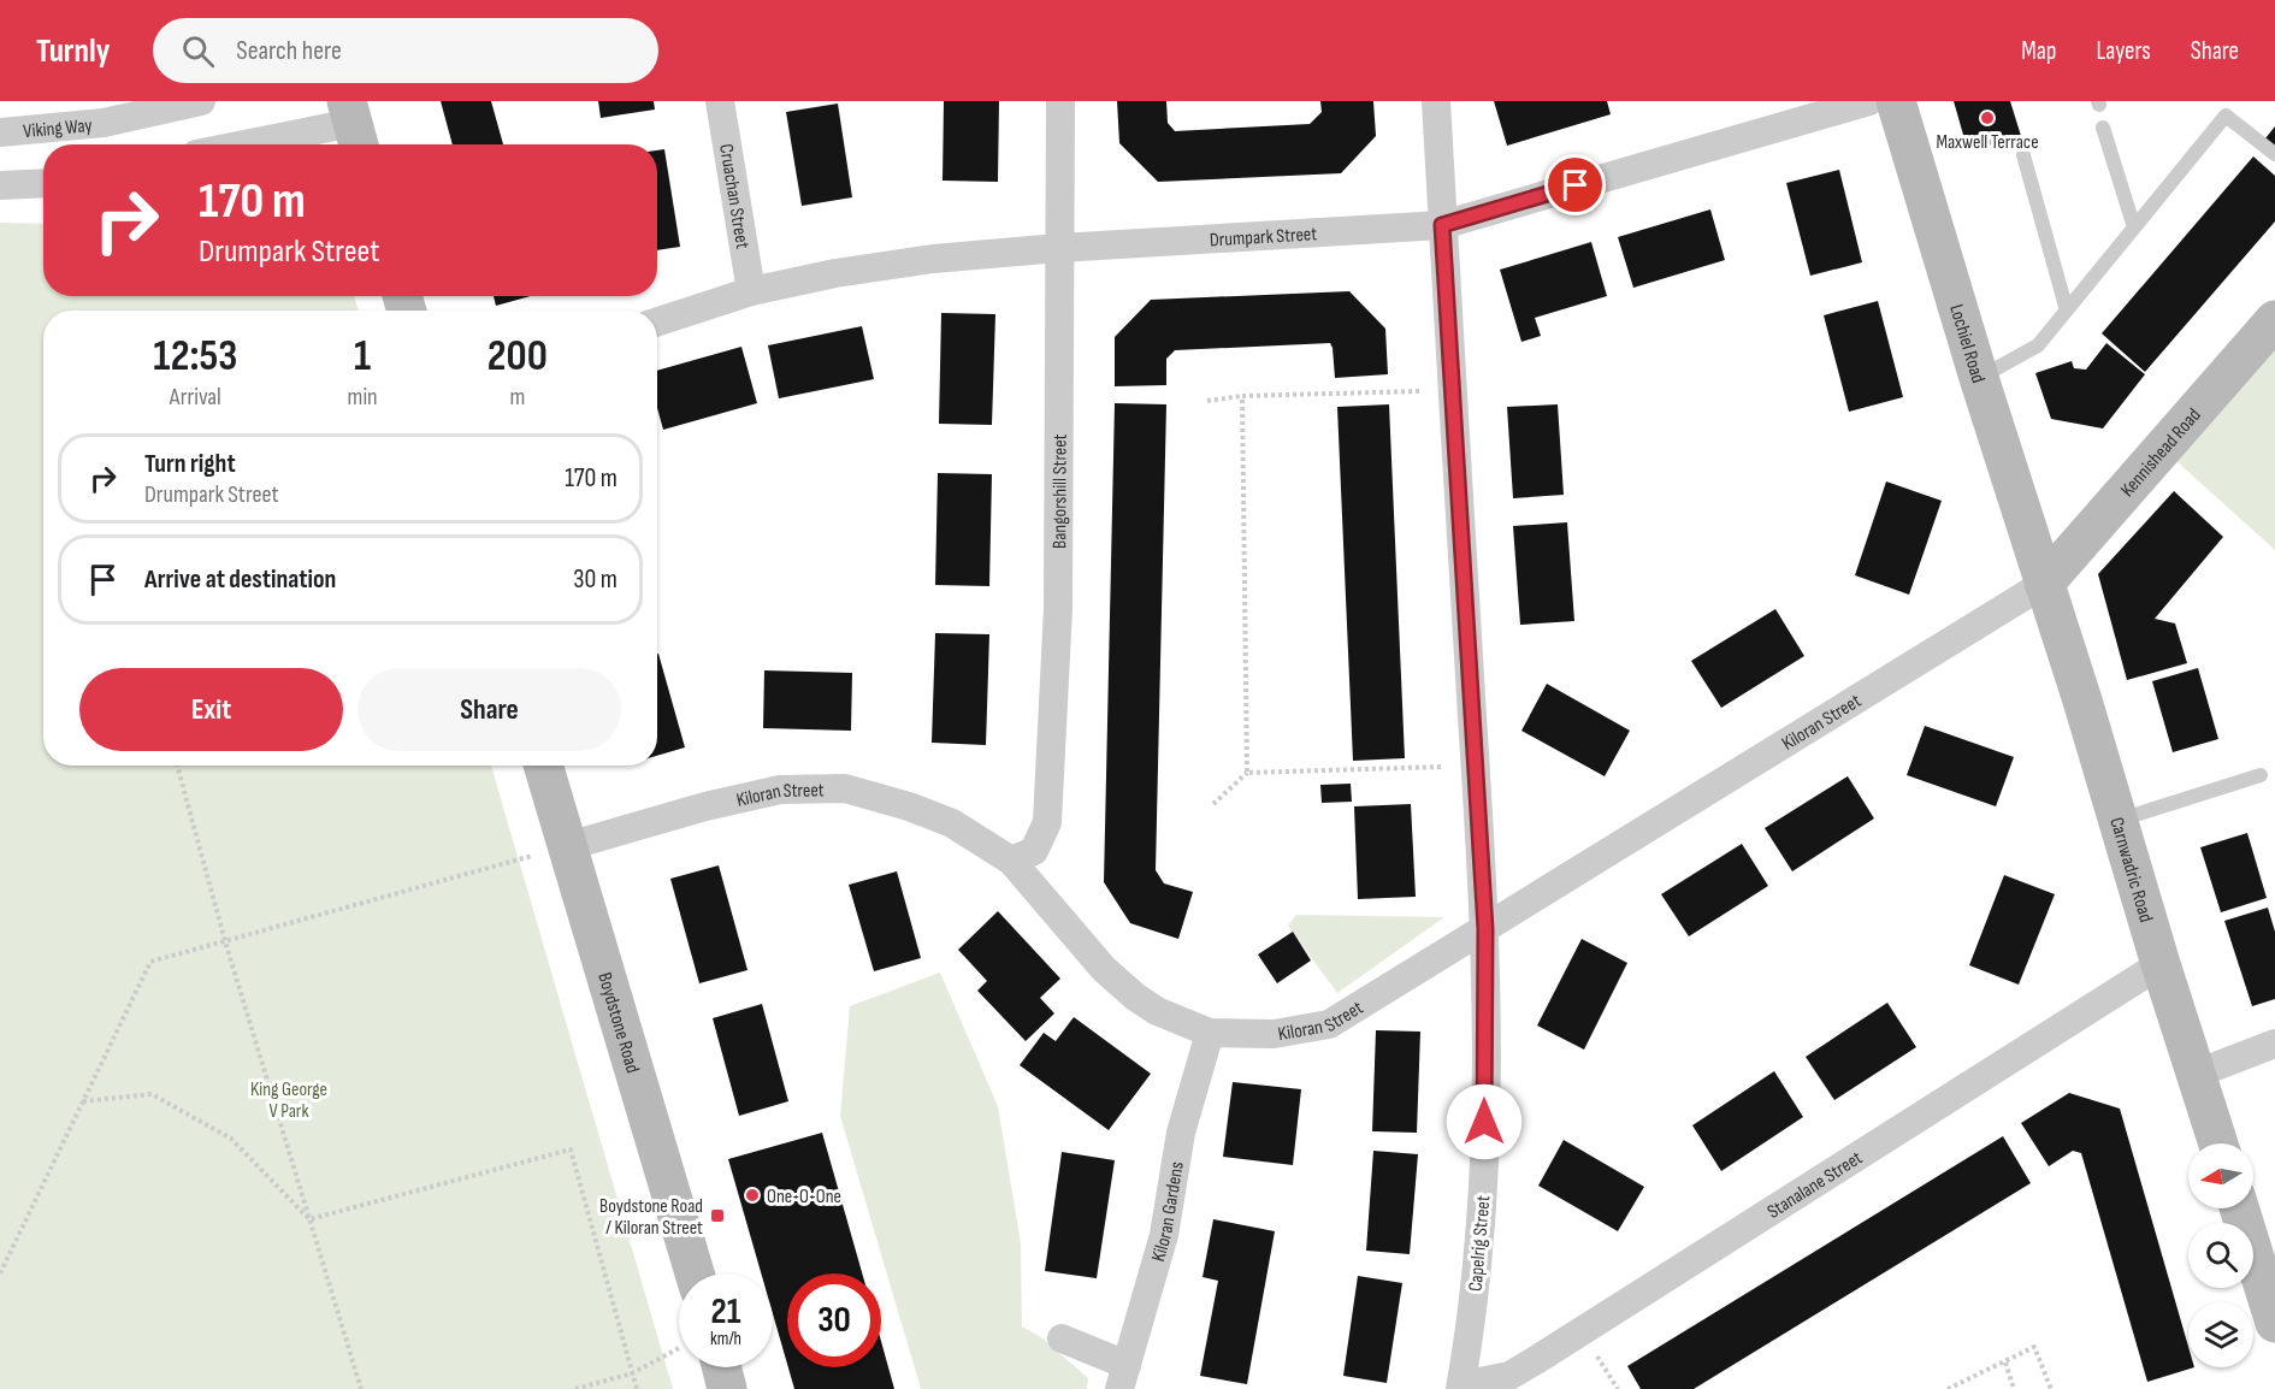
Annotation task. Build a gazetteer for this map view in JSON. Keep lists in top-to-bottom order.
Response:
{
  "streets": {
    "street": [
      "Viking Way",
      "Cruachan Street",
      "Drumpark Street",
      "Lochiel Road",
      "Kennishead Road",
      "Bangorshill Street",
      "Kiloran Street",
      "Carnwadric Road",
      "Boydstone Road",
      "Stanalane Street",
      "Kiloran Gardens",
      "Capelrig Street"
    ]
  },
  "crossings": [
    ["Cruachan Street", "Drumpark Street"],
    ["Drumpark Street", "Bangorshill Street"],
    ["Drumpark Street", "Capelrig Street"],
    ["Lochiel Road", "Kennishead Road"],
    ["Lochiel Road", "Kiloran Street"],
    ["Lochiel Road", "Carnwadric Road"],
    ["Kennishead Road", "Kiloran Street"],
    ["Kennishead Road", "Carnwadric Road"],
    ["Bangorshill Street", "Kiloran Street"],
    ["Kiloran Street", "Carnwadric Road"],
    ["Kiloran Street", "Boydstone Road"],
    ["Kiloran Street", "Kiloran Gardens"],
    ["Kiloran Street", "Capelrig Street"],
    ["Carnwadric Road", "Stanalane Street"],
    ["Stanalane Street", "Capelrig Street"]
  ],
  "parks": ["King George V Park"],
  "places": {
    "other": ["Maxwell Terrace", "One-O-One"],
    "transit": ["Boydstone Road / Kiloran Street"]
  },
  "north": "left",
  "page": {
    "header": "Turnly",
    "search": "Search here",
    "nav": ["Map", "Layers", "Share"],
    "turn": ["170 m", "Drumpark Street"],
    "eta": [
      "12:53",
      "Arrival",
      "1",
      "min",
      "200",
      "m"
    ],
    "list": [
      {
        "name": "Turn right",
        "note": "Drumpark Street",
        "value": "170 m"
      },
      {
        "name": "Arrive at destination",
        "value": "30 m"
      }
    ],
    "buttons": ["Exit", "Share"],
    "speed": "21 km/h",
    "limit": "30"
  }
}
